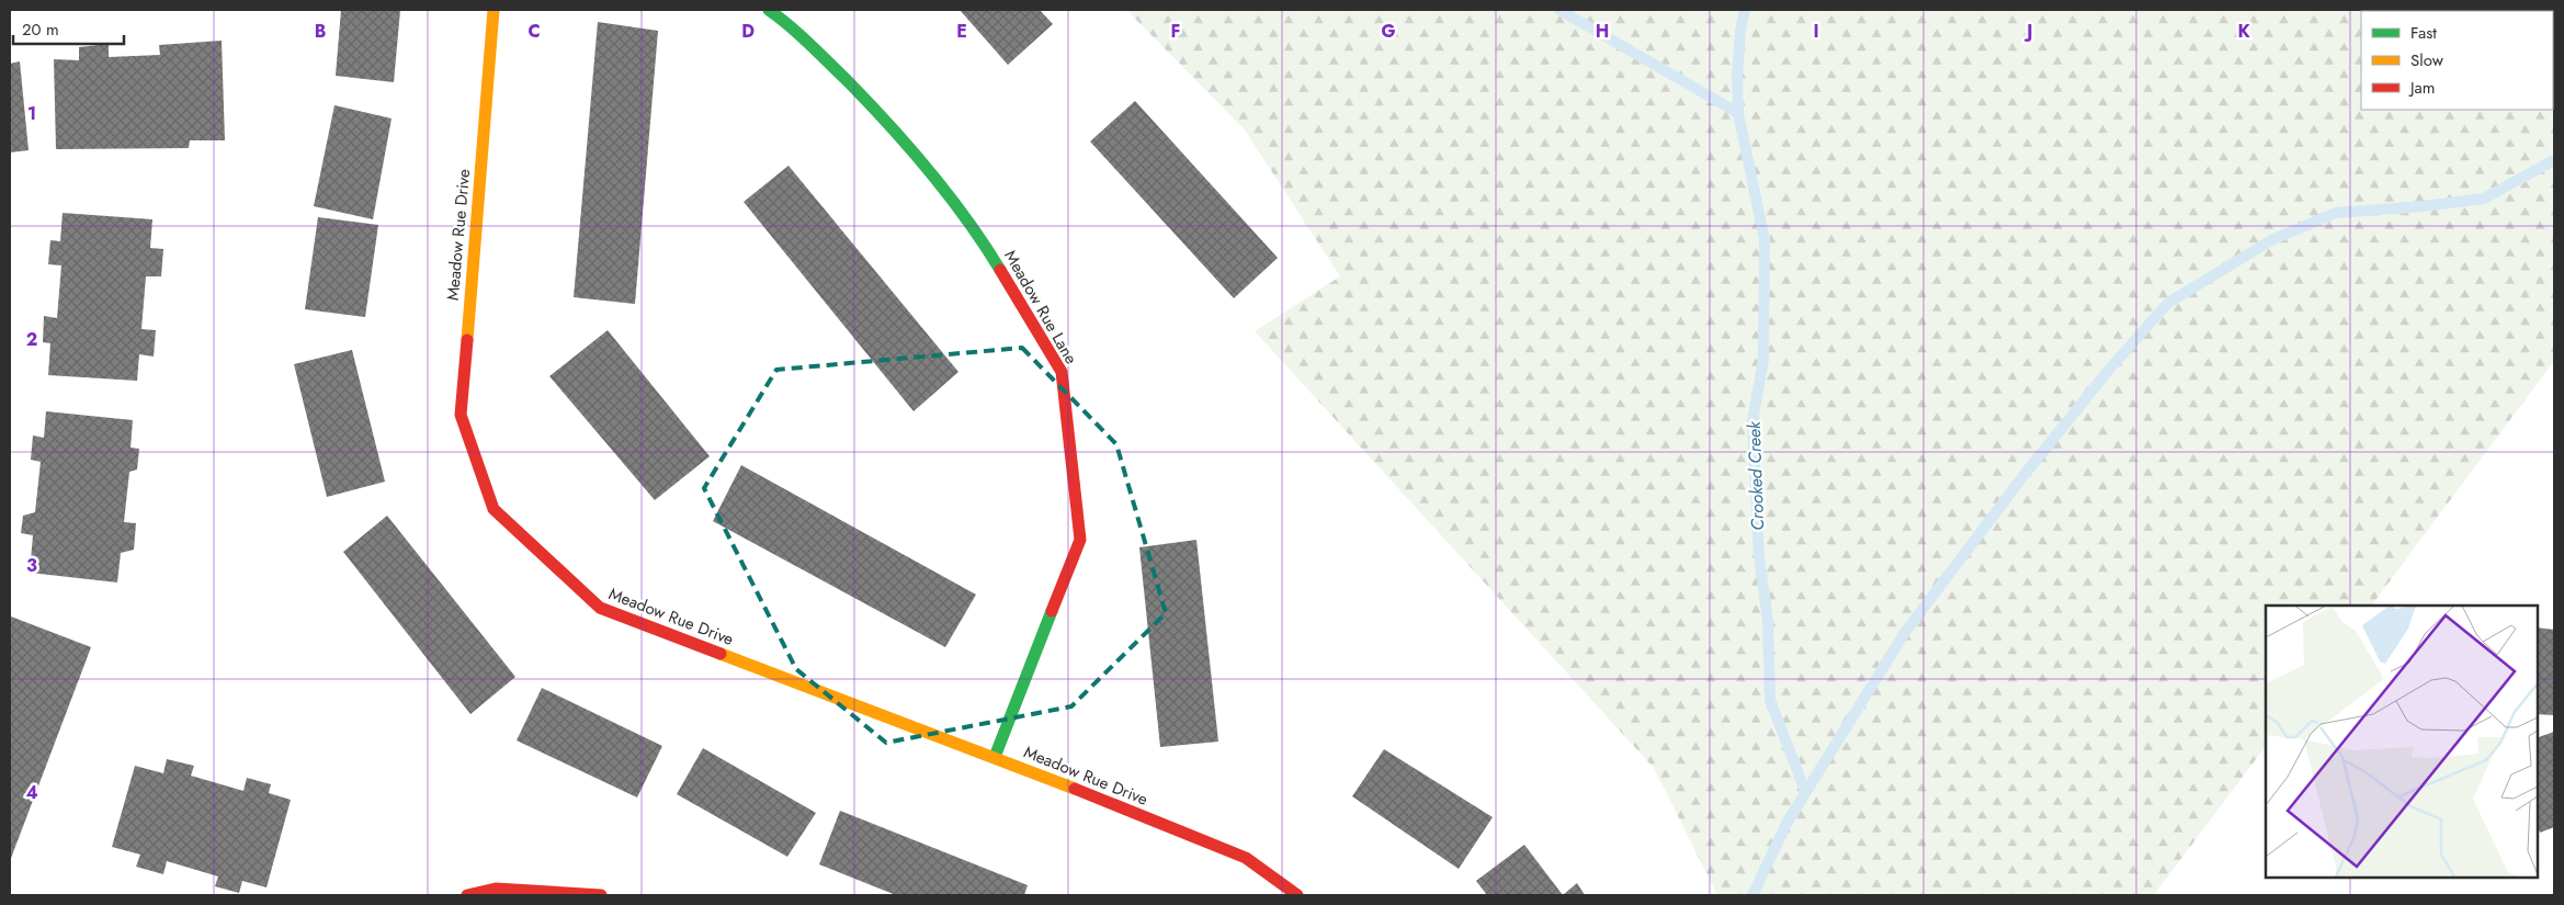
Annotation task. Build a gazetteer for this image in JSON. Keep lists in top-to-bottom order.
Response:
{
  "streets": {
    "street": ["Meadow Rue Drive", "Meadow Rue Lane"]
  },
  "crossings": [
    ["Meadow Rue Drive", "Meadow Rue Lane"]
  ],
  "water": ["Crooked Creek"],
  "legend": ["Fast", "Slow", "Jam"],
  "scale_bar": "20 m",
  "grid": {
    "columns": [
      "B",
      "C",
      "D",
      "E",
      "F",
      "G",
      "H",
      "I",
      "J",
      "K"
    ],
    "rows": [
      "1",
      "2",
      "3",
      "4"
    ]
  }
}
